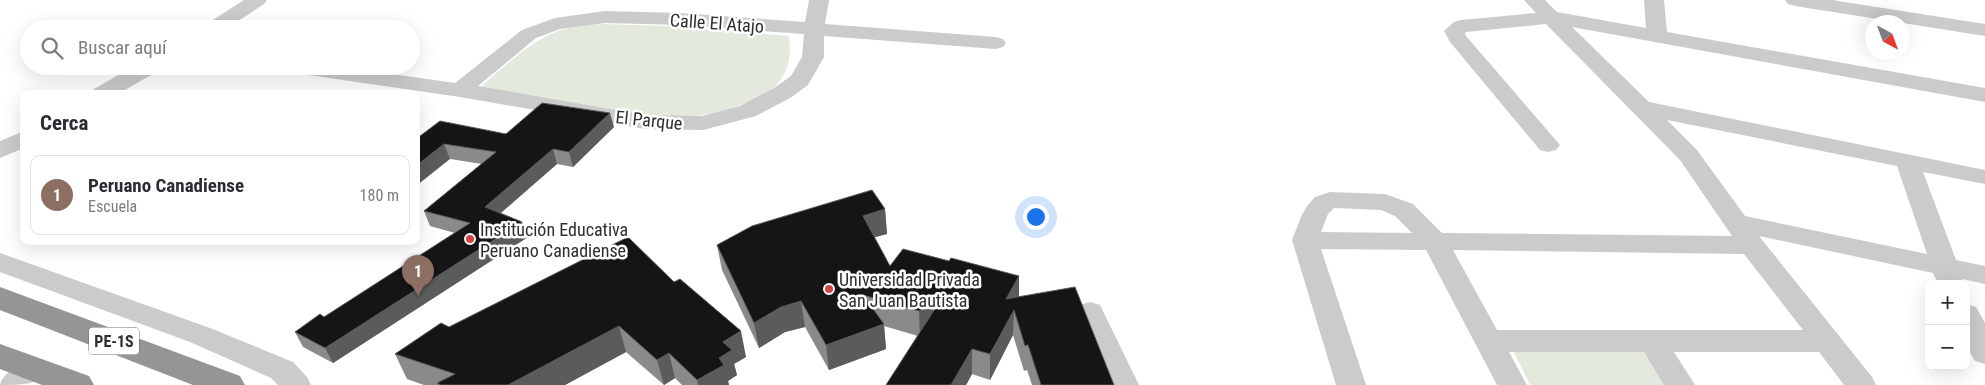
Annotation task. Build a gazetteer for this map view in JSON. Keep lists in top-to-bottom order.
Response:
{
  "streets": {
    "highway": ["PE-1S"],
    "street": ["Calle El Atajo", "El Parque"]
  },
  "crossings": [
    ["Calle El Atajo", "El Parque"]
  ],
  "places": ["Institución Educativa Peruano Canadiense", "Universidad Privada San Juan Bautista"],
  "north": "bottom right",
  "page": {
    "search": "Buscar aquí",
    "heading": "Cerca",
    "list": [
      {
        "mark": "1",
        "name": "Peruano Canadiense",
        "note": "Escuela",
        "value": "180 m"
      }
    ],
    "pins": "1",
    "map_buttons": ["+", "−"]
  }
}
